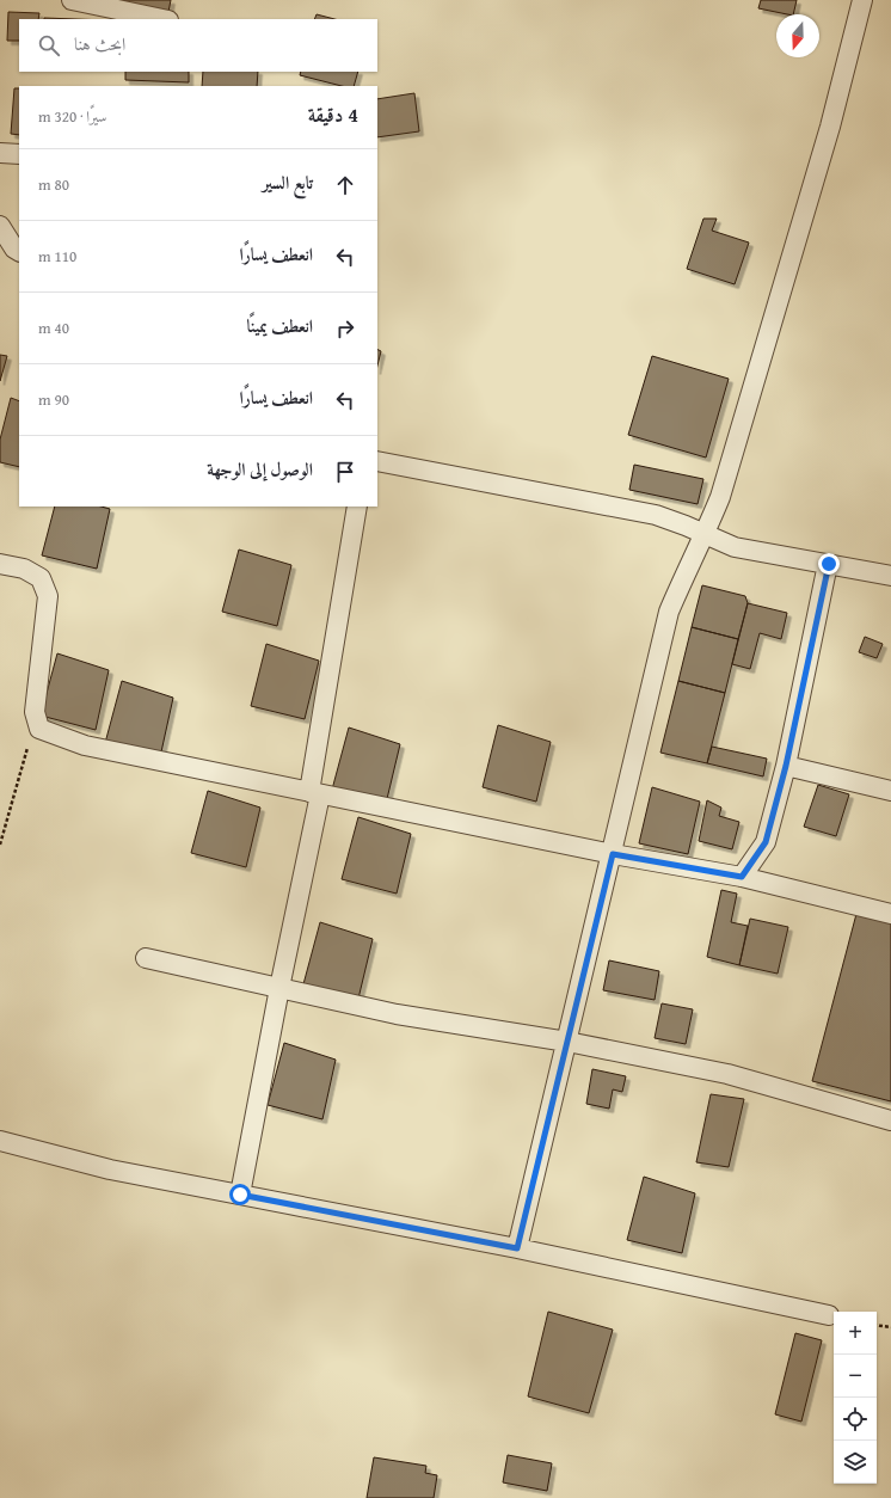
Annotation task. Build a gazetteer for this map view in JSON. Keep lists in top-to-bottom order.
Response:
{
  "north": "bottom",
  "page": {
    "search": "ابحث هنا",
    "heading": ["4 دقيقة", "سيرًا · 320 m"],
    "list": [
      ["تابع السير", "80 m"],
      ["انعطف يسارًا", "110 m"],
      ["انعطف يمينًا", "40 m"],
      ["انعطف يسارًا", "90 m"],
      "الوصول إلى الوجهة"
    ],
    "map_buttons": ["+", "−"]
  }
}
